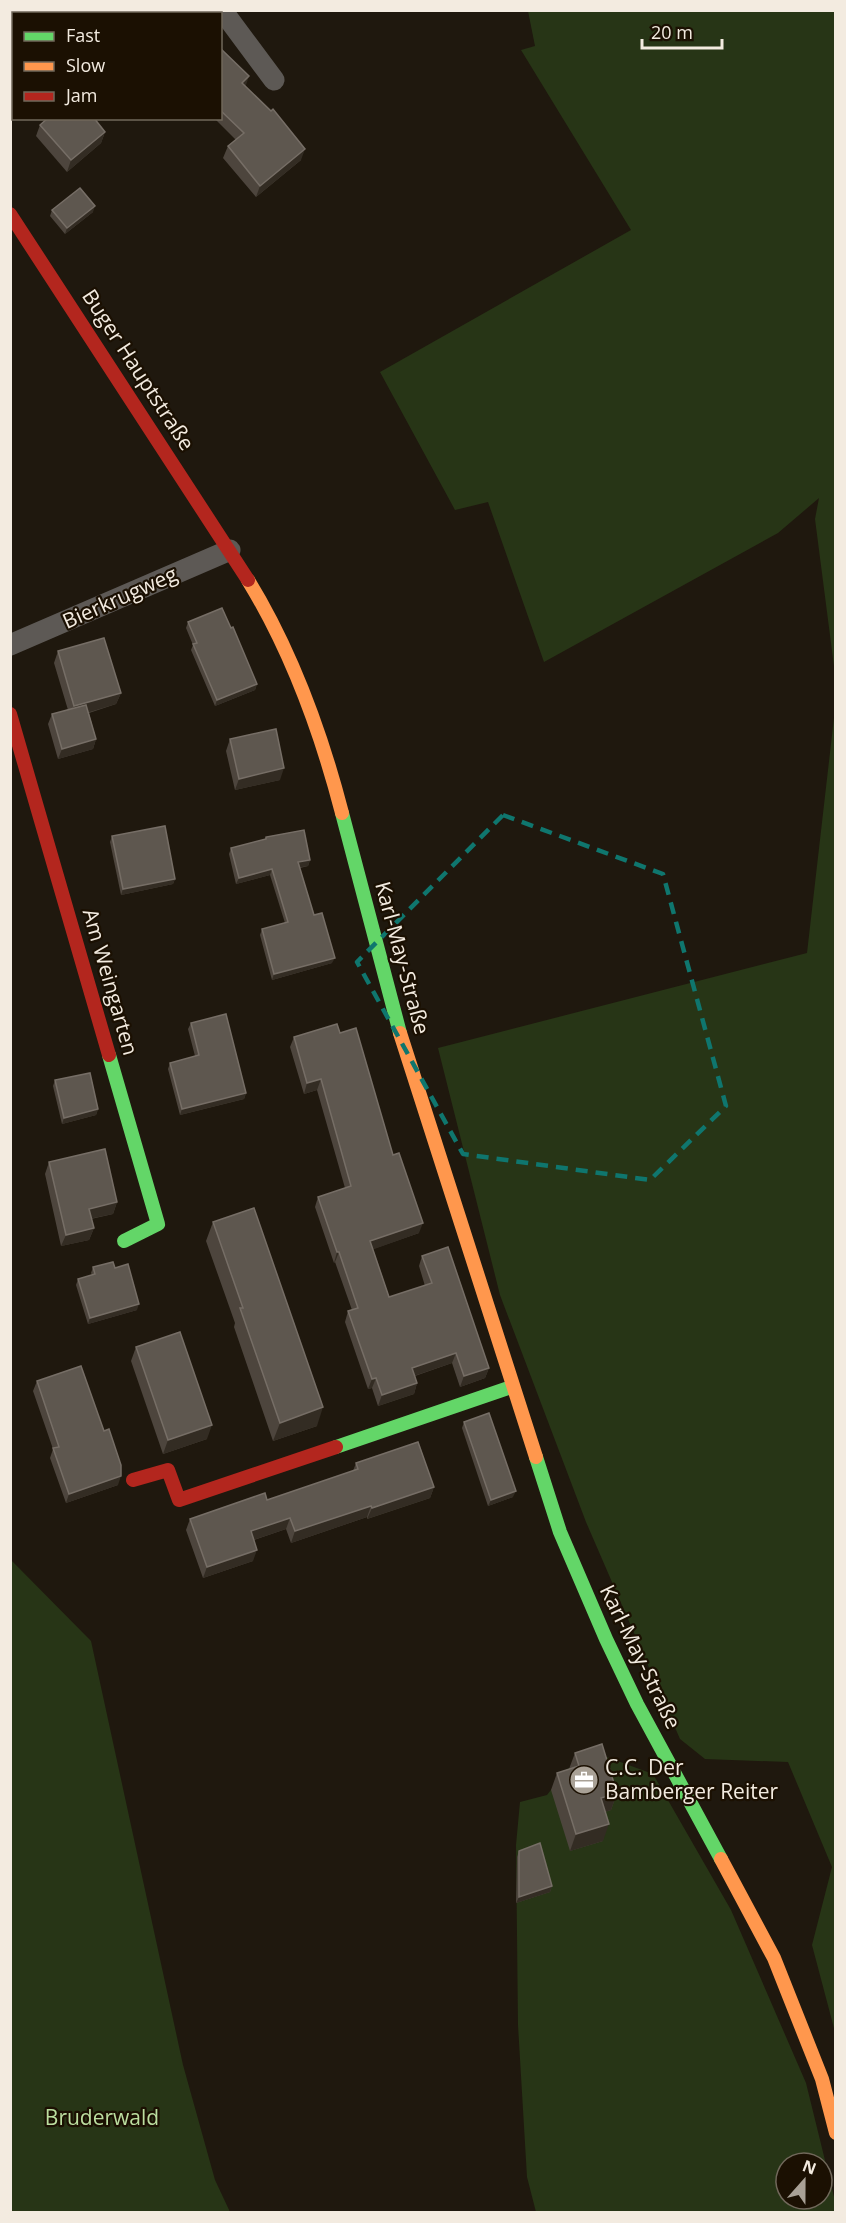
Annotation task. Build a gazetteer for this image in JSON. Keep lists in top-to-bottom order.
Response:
{
  "streets": {
    "street": [
      "Buger Hauptstraße",
      "Bierkrugweg",
      "Karl-May-Straße",
      "Am Weingarten"
    ]
  },
  "crossings": [
    ["Buger Hauptstraße", "Bierkrugweg"],
    ["Buger Hauptstraße", "Karl-May-Straße"],
    ["Bierkrugweg", "Karl-May-Straße"]
  ],
  "parks": ["Bruderwald"],
  "places": {
    "office": ["C.C. Der Bamberger Reiter"]
  },
  "legend": ["Fast", "Slow", "Jam"],
  "scale_bar": "20 m",
  "north": "top"
}
